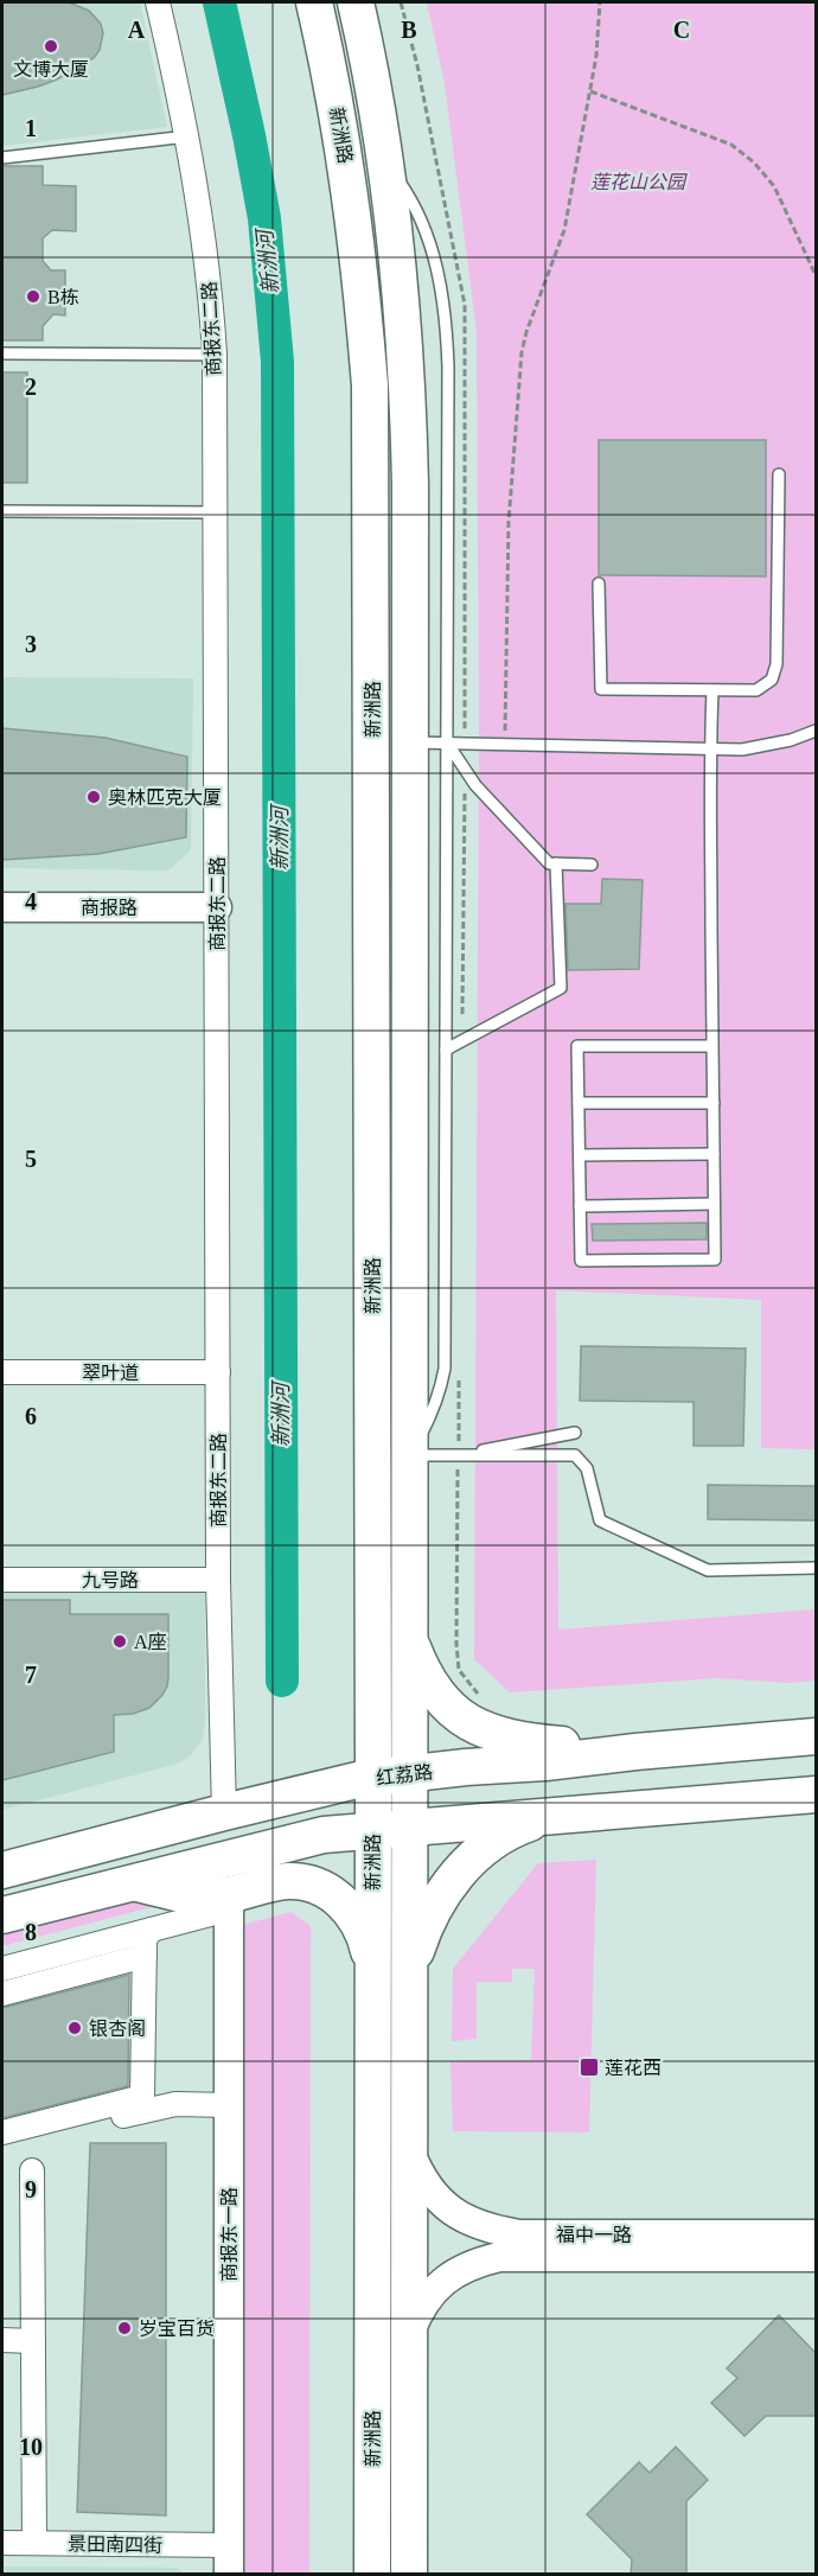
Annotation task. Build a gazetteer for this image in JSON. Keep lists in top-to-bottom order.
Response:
{
  "streets": {
    "main road": ["新洲路", "红荔路"],
    "street": [
      "商报东二路",
      "商报路",
      "翠叶道",
      "九号路",
      "商报东一路",
      "福中一路",
      "景田南四街"
    ]
  },
  "crossings": [
    ["新洲路", "红荔路"],
    ["新洲路", "福中一路"],
    ["商报东二路", "商报路"],
    ["商报东二路", "翠叶道"],
    ["商报东二路", "九号路"],
    ["商报东二路", "红荔路"],
    ["商报东一路", "景田南四街"]
  ],
  "water": ["新洲河"],
  "parks": ["莲花山公园"],
  "places": {
    "other": [
      "文博大厦",
      "B栋",
      "奥林匹克大厦",
      "A座",
      "银杏阁",
      "岁宝百货"
    ],
    "transit": ["莲花西"]
  },
  "grid": {
    "columns": ["A", "B", "C"],
    "rows": [
      "1",
      "2",
      "3",
      "4",
      "5",
      "6",
      "7",
      "8",
      "9",
      "10"
    ]
  }
}
